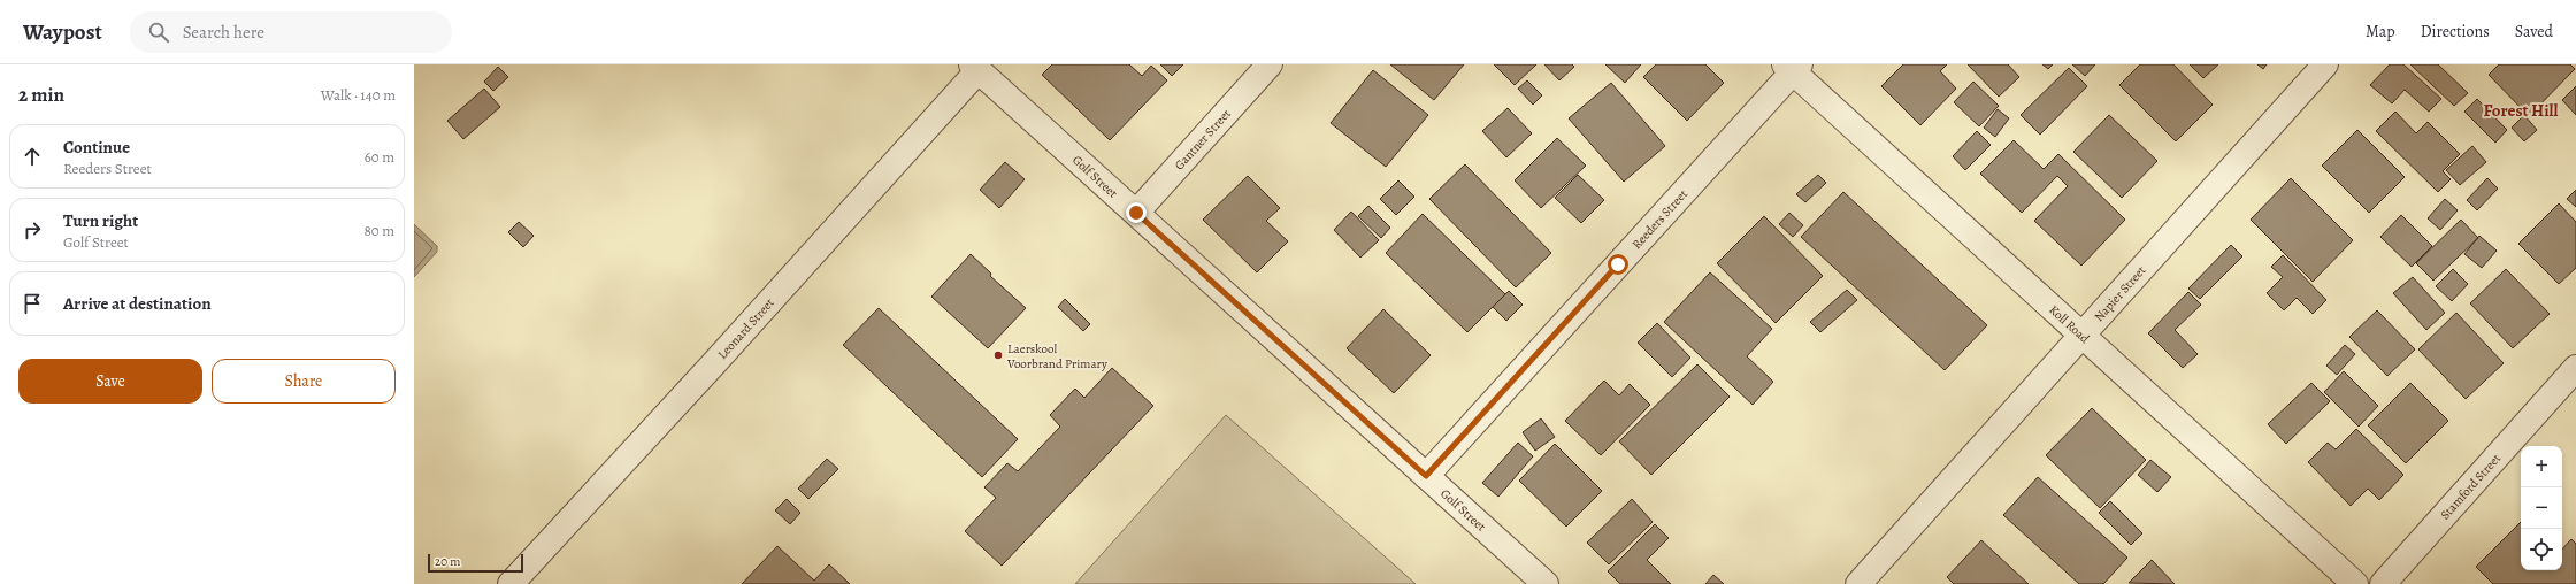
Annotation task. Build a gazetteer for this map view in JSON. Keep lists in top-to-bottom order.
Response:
{
  "streets": {
    "street": [
      "Gantner Street",
      "Golf Street",
      "Reeders Street",
      "Napier Street",
      "Koll Road",
      "Leonard Street",
      "Stamford Street"
    ]
  },
  "crossings": [
    ["Gantner Street", "Golf Street"],
    ["Golf Street", "Reeders Street"],
    ["Golf Street", "Leonard Street"],
    ["Reeders Street", "Koll Road"],
    ["Napier Street", "Koll Road"]
  ],
  "districts": ["Forest Hill"],
  "places": ["Laerskool Voorbrand Primary"],
  "scale_bar": "20 m",
  "page": {
    "header": "Waypost",
    "search": "Search here",
    "nav": ["Map", "Directions", "Saved"],
    "heading": ["2 min", "Walk · 140 m"],
    "list": [
      ["Continue", "Reeders Street", "60 m"],
      ["Turn right", "Golf Street", "80 m"],
      "Arrive at destination"
    ],
    "buttons": ["Save", "Share"],
    "map_buttons": ["+", "−"],
    "scale": "20 m"
  }
}
